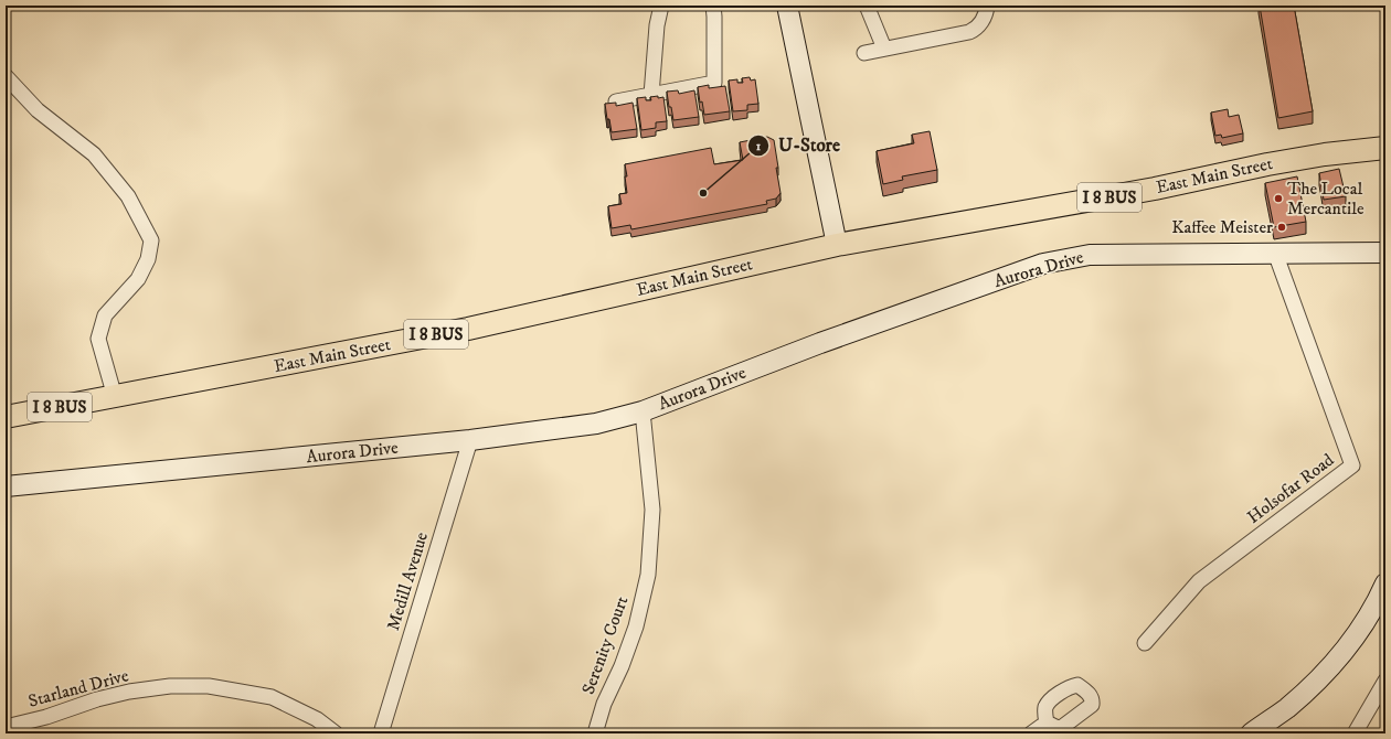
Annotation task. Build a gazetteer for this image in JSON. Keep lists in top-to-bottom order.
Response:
{
  "streets": {
    "main road": ["East Main Street", "I 8 BUS"],
    "street": [
      "Aurora Drive",
      "Holsofar Road",
      "Medill Avenue",
      "Serenity Court",
      "Starland Drive"
    ]
  },
  "crossings": [
    ["Aurora Drive", "Holsofar Road"],
    ["Aurora Drive", "Medill Avenue"],
    ["Aurora Drive", "Serenity Court"]
  ],
  "places": ["U-Store", "The Local Mercantile", "Kaffee Meister"]
}
